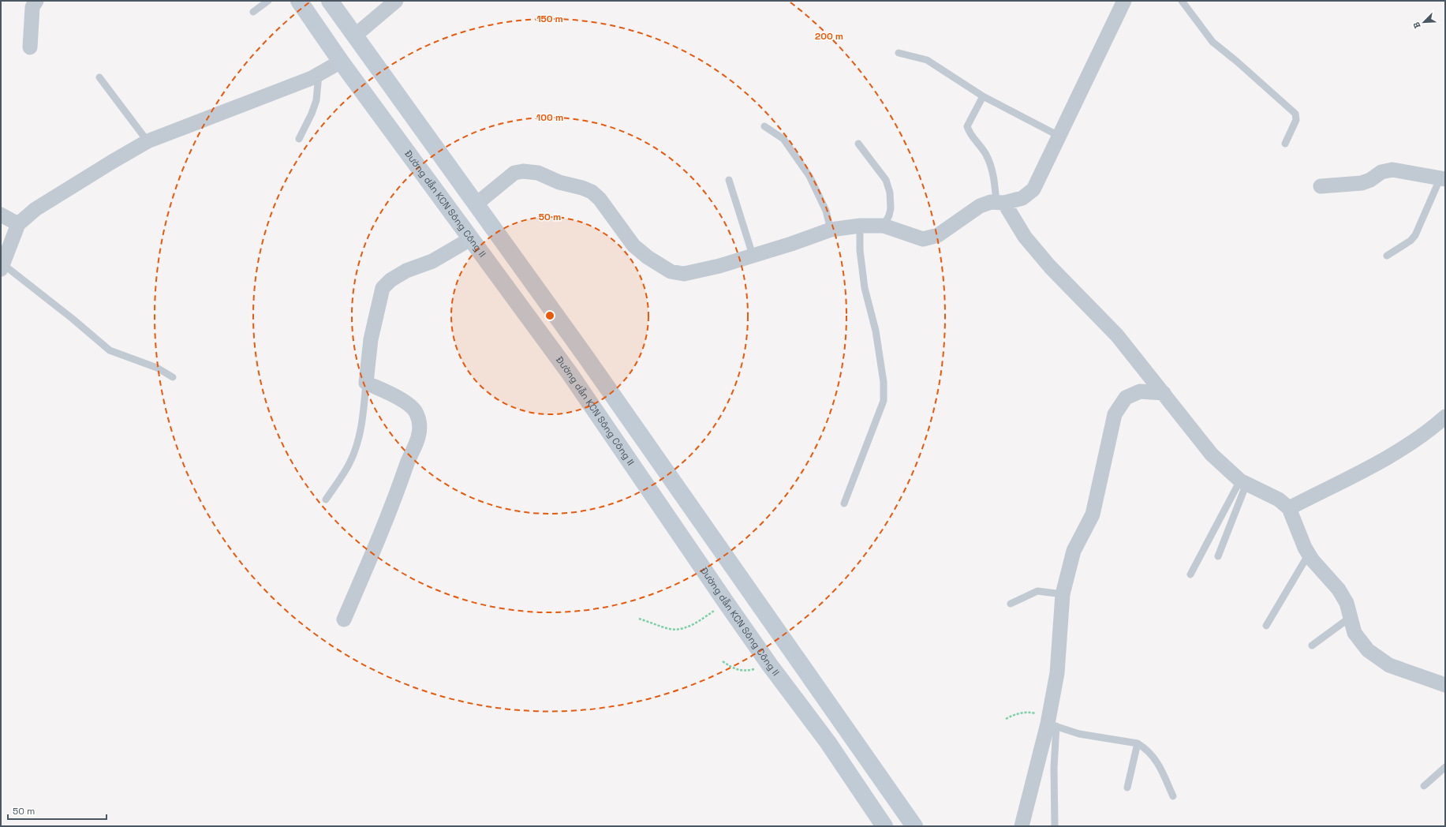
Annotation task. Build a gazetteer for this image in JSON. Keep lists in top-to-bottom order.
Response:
{
  "streets": {
    "street": ["Đường dẫn KCN Sông Công II"]
  },
  "scale_bar": "50 m",
  "north": "bottom left",
  "rings": [
    "150 m",
    "200 m",
    "100 m",
    "50 m"
  ]
}
